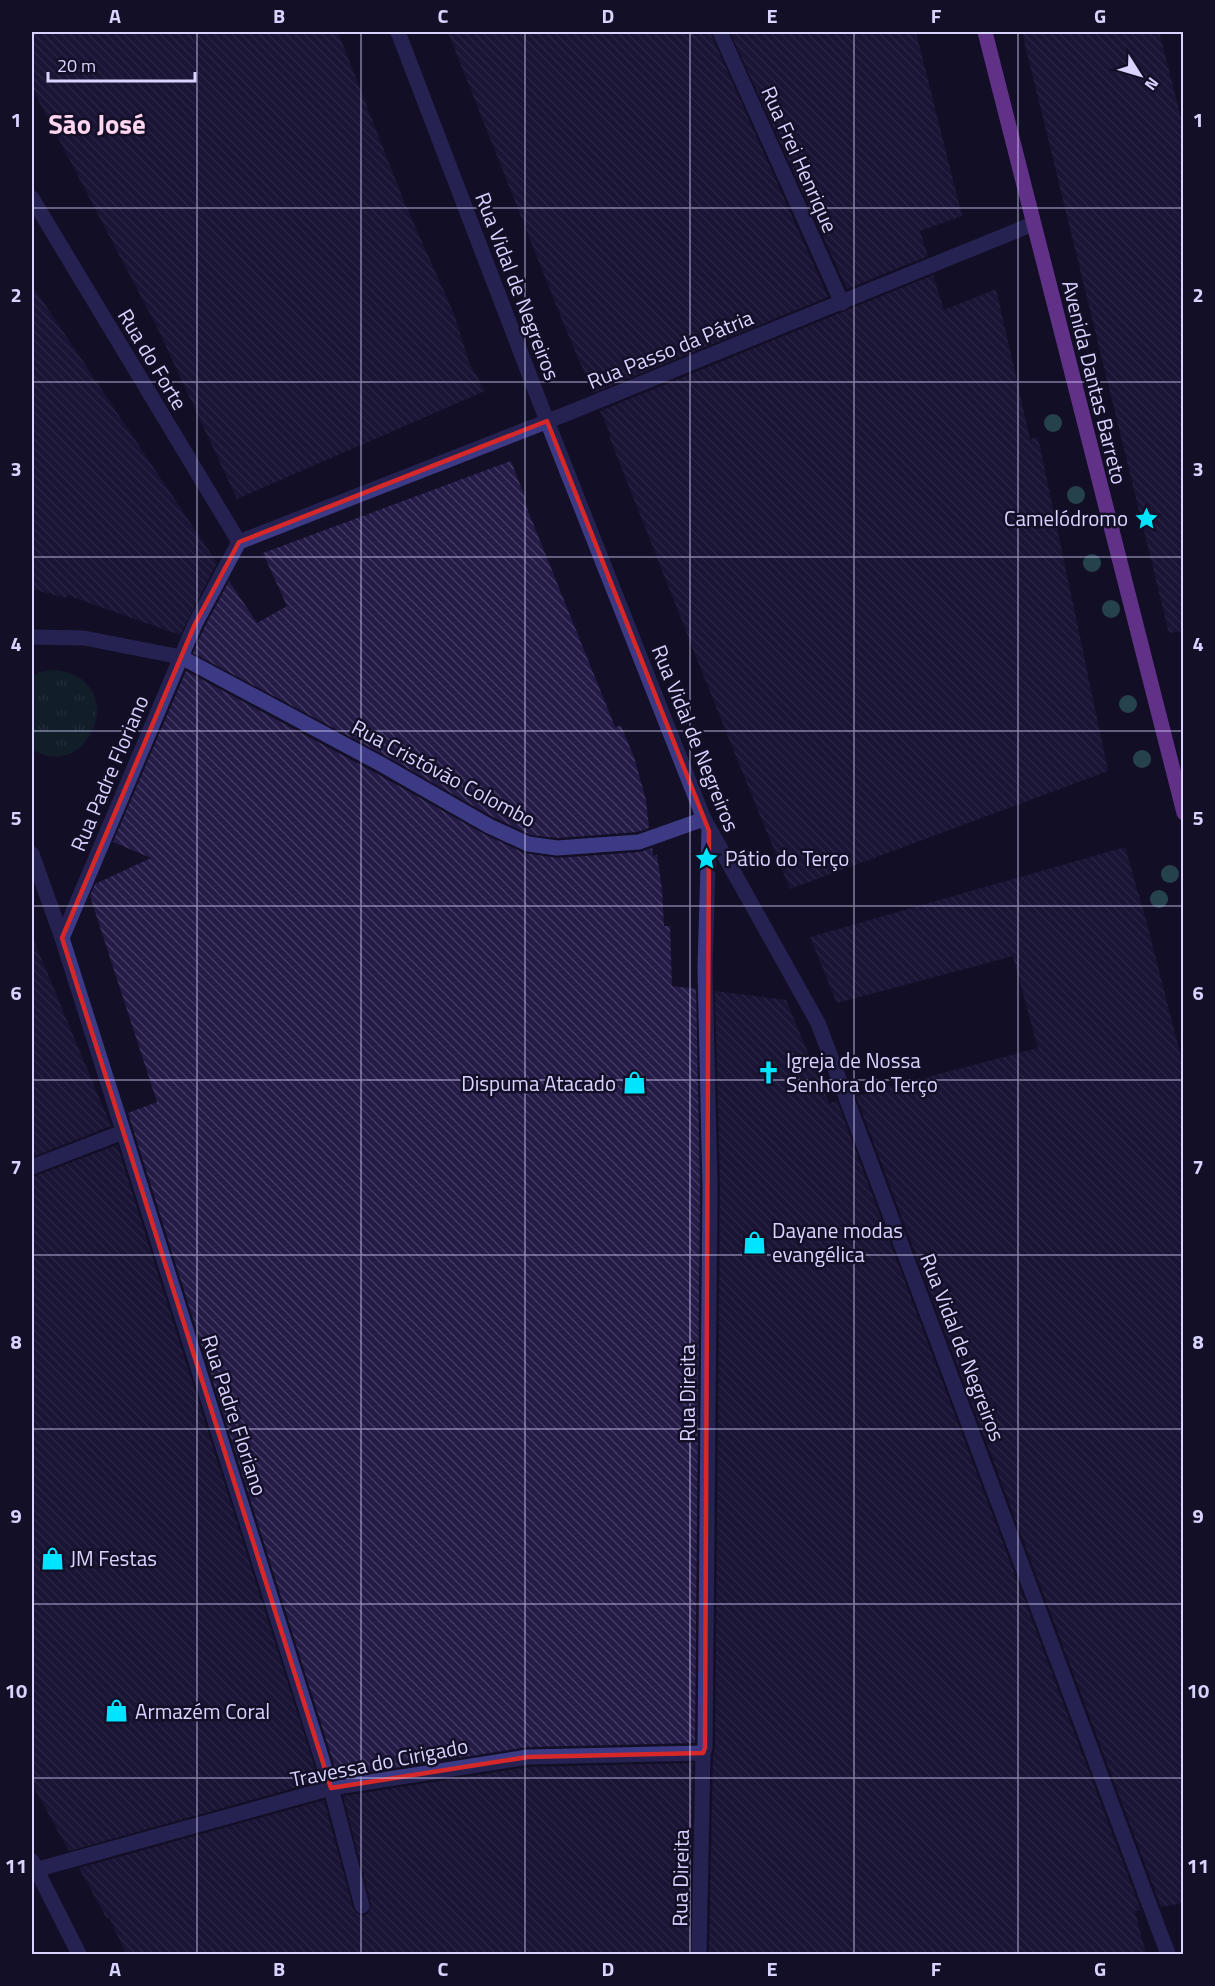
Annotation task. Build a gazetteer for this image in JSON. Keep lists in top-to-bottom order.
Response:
{
  "streets": {
    "main road": ["Avenida Dantas Barreto"],
    "street": [
      "Rua Frei Henrique",
      "Rua Vidal de Negreiros",
      "Rua Passo da Pátria",
      "Rua do Forte",
      "Rua Padre Floriano",
      "Rua Cristóvão Colombo",
      "Rua Direita",
      "Travessa do Cirigado"
    ]
  },
  "crossings": [
    ["Rua Frei Henrique", "Rua Passo da Pátria"],
    ["Rua Vidal de Negreiros", "Rua Passo da Pátria"],
    ["Rua Vidal de Negreiros", "Rua Cristóvão Colombo"],
    ["Rua Vidal de Negreiros", "Rua Direita"],
    ["Rua Passo da Pátria", "Rua do Forte"],
    ["Rua Passo da Pátria", "Avenida Dantas Barreto"],
    ["Rua Passo da Pátria", "Rua Padre Floriano"],
    ["Rua do Forte", "Rua Padre Floriano"],
    ["Rua Padre Floriano", "Rua Cristóvão Colombo"],
    ["Rua Padre Floriano", "Travessa do Cirigado"],
    ["Rua Cristóvão Colombo", "Rua Direita"],
    ["Rua Direita", "Travessa do Cirigado"]
  ],
  "districts": ["São José"],
  "places": {
    "place": ["Camelódromo", "Pátio do Terço"],
    "church": ["Igreja de Nossa Senhora do Terço"],
    "shop": [
      "Dispuma Atacado",
      "Dayane modas evangélica",
      "JM Festas",
      "Armazém Coral"
    ]
  },
  "scale_bar": "20 m",
  "north": "bottom right",
  "grid": {
    "columns": [
      "A",
      "B",
      "C",
      "D",
      "E",
      "F",
      "G"
    ],
    "rows": [
      "1",
      "2",
      "3",
      "4",
      "5",
      "6",
      "7",
      "8",
      "9",
      "10",
      "11"
    ]
  }
}
